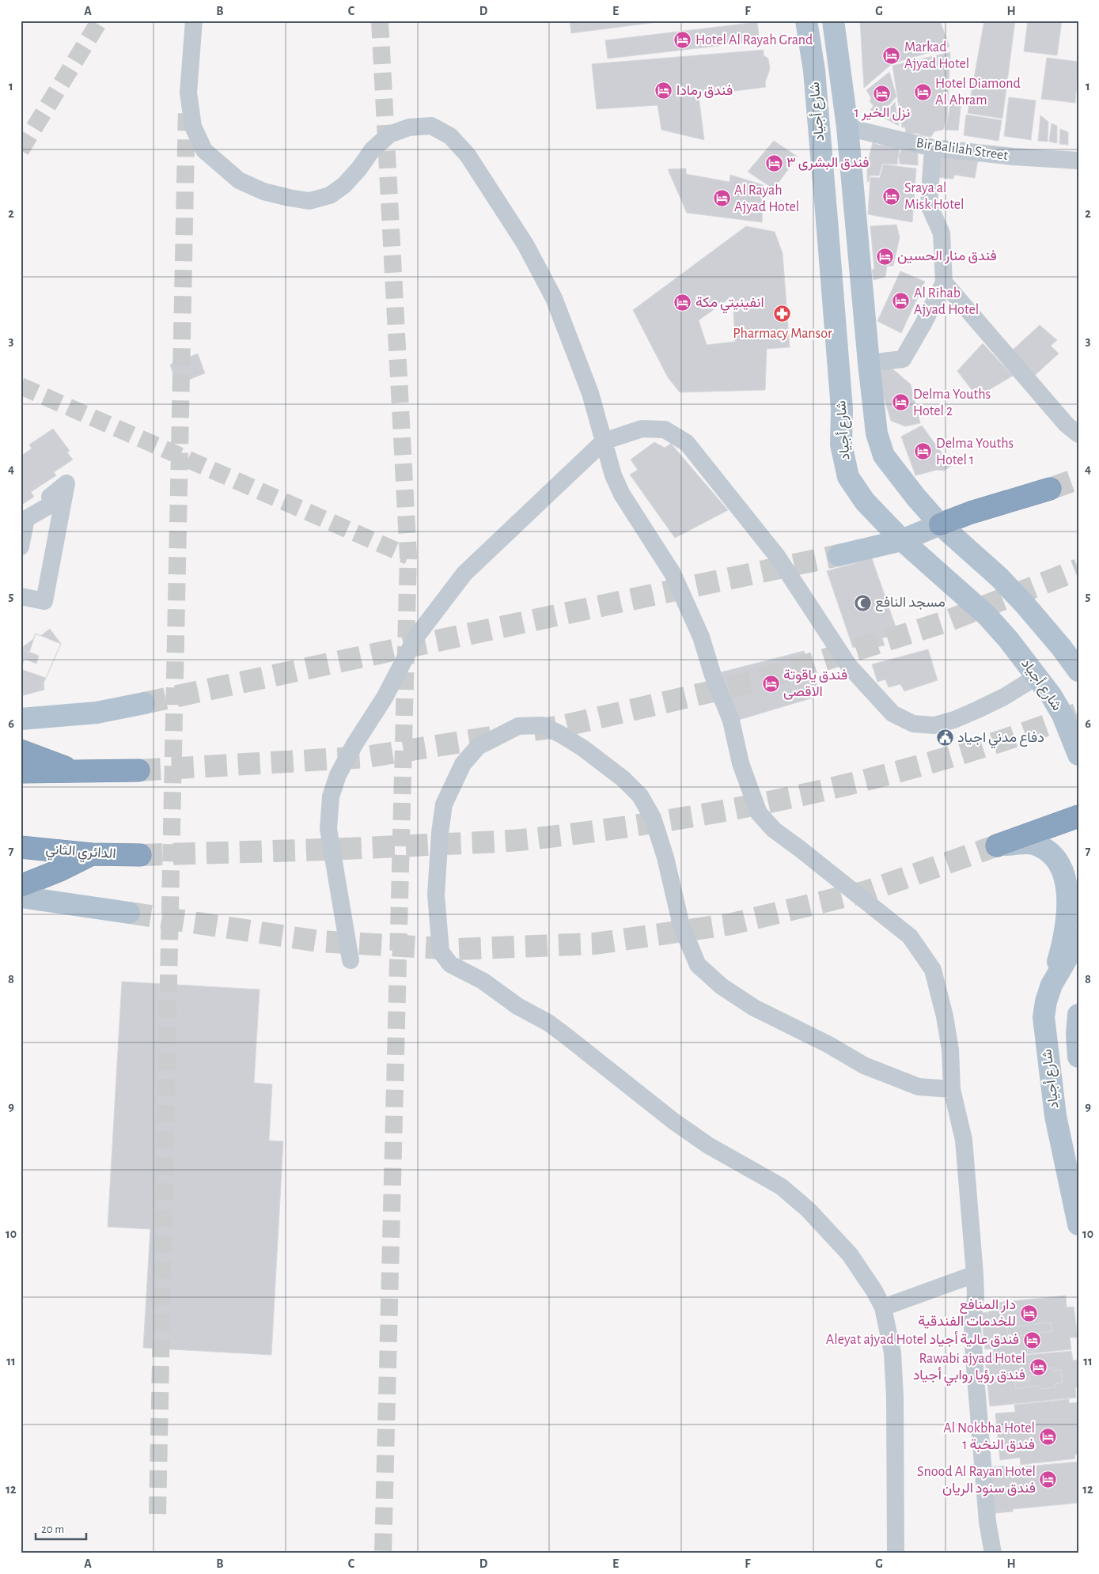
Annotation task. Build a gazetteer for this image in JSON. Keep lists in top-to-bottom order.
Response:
{
  "streets": {
    "highway": ["الدائري الثاني"],
    "main road": ["شارع أجياد"],
    "street": ["Bir Balilah Street"]
  },
  "crossings": [
    ["شارع أجياد", "Bir Balilah Street"]
  ],
  "places": {
    "hotel": [
      "Hotel Al Rayah Grand",
      "Markad Ajyad Hotel",
      "فندق رمادا",
      "Hotel Diamond Al Ahram",
      "نزل الخير 1",
      "فندق البشرى ٣",
      "Sraya al Misk Hotel",
      "Al Rayah Ajyad Hotel",
      "فندق منار الحسين",
      "Al Rihab Ajyad Hotel",
      "انفينيتي مكة",
      "Delma Youths Hotel 2",
      "Delma Youths Hotel 1",
      "فندق ياقوتة الاقصى",
      "دار المنافع للخدمات الفندقية",
      "Aleyat ajyad Hotel فندق عالية أجياد",
      "Rawabi ajyad Hotel فندق رؤيا روابي أجياد",
      "Al Nokbha Hotel 1 فندق النخبة",
      "Snood Al Rayan Hotel فندق سنود الريان"
    ],
    "pharmacy": ["Pharmacy Mansor"],
    "mosque": ["مسجد النافع"],
    "public building": ["دفاع مدني اجياد"]
  },
  "scale_bar": "20 m",
  "grid": {
    "columns": [
      "A",
      "B",
      "C",
      "D",
      "E",
      "F",
      "G",
      "H"
    ],
    "rows": [
      "1",
      "2",
      "3",
      "4",
      "5",
      "6",
      "7",
      "8",
      "9",
      "10",
      "11",
      "12"
    ]
  }
}
